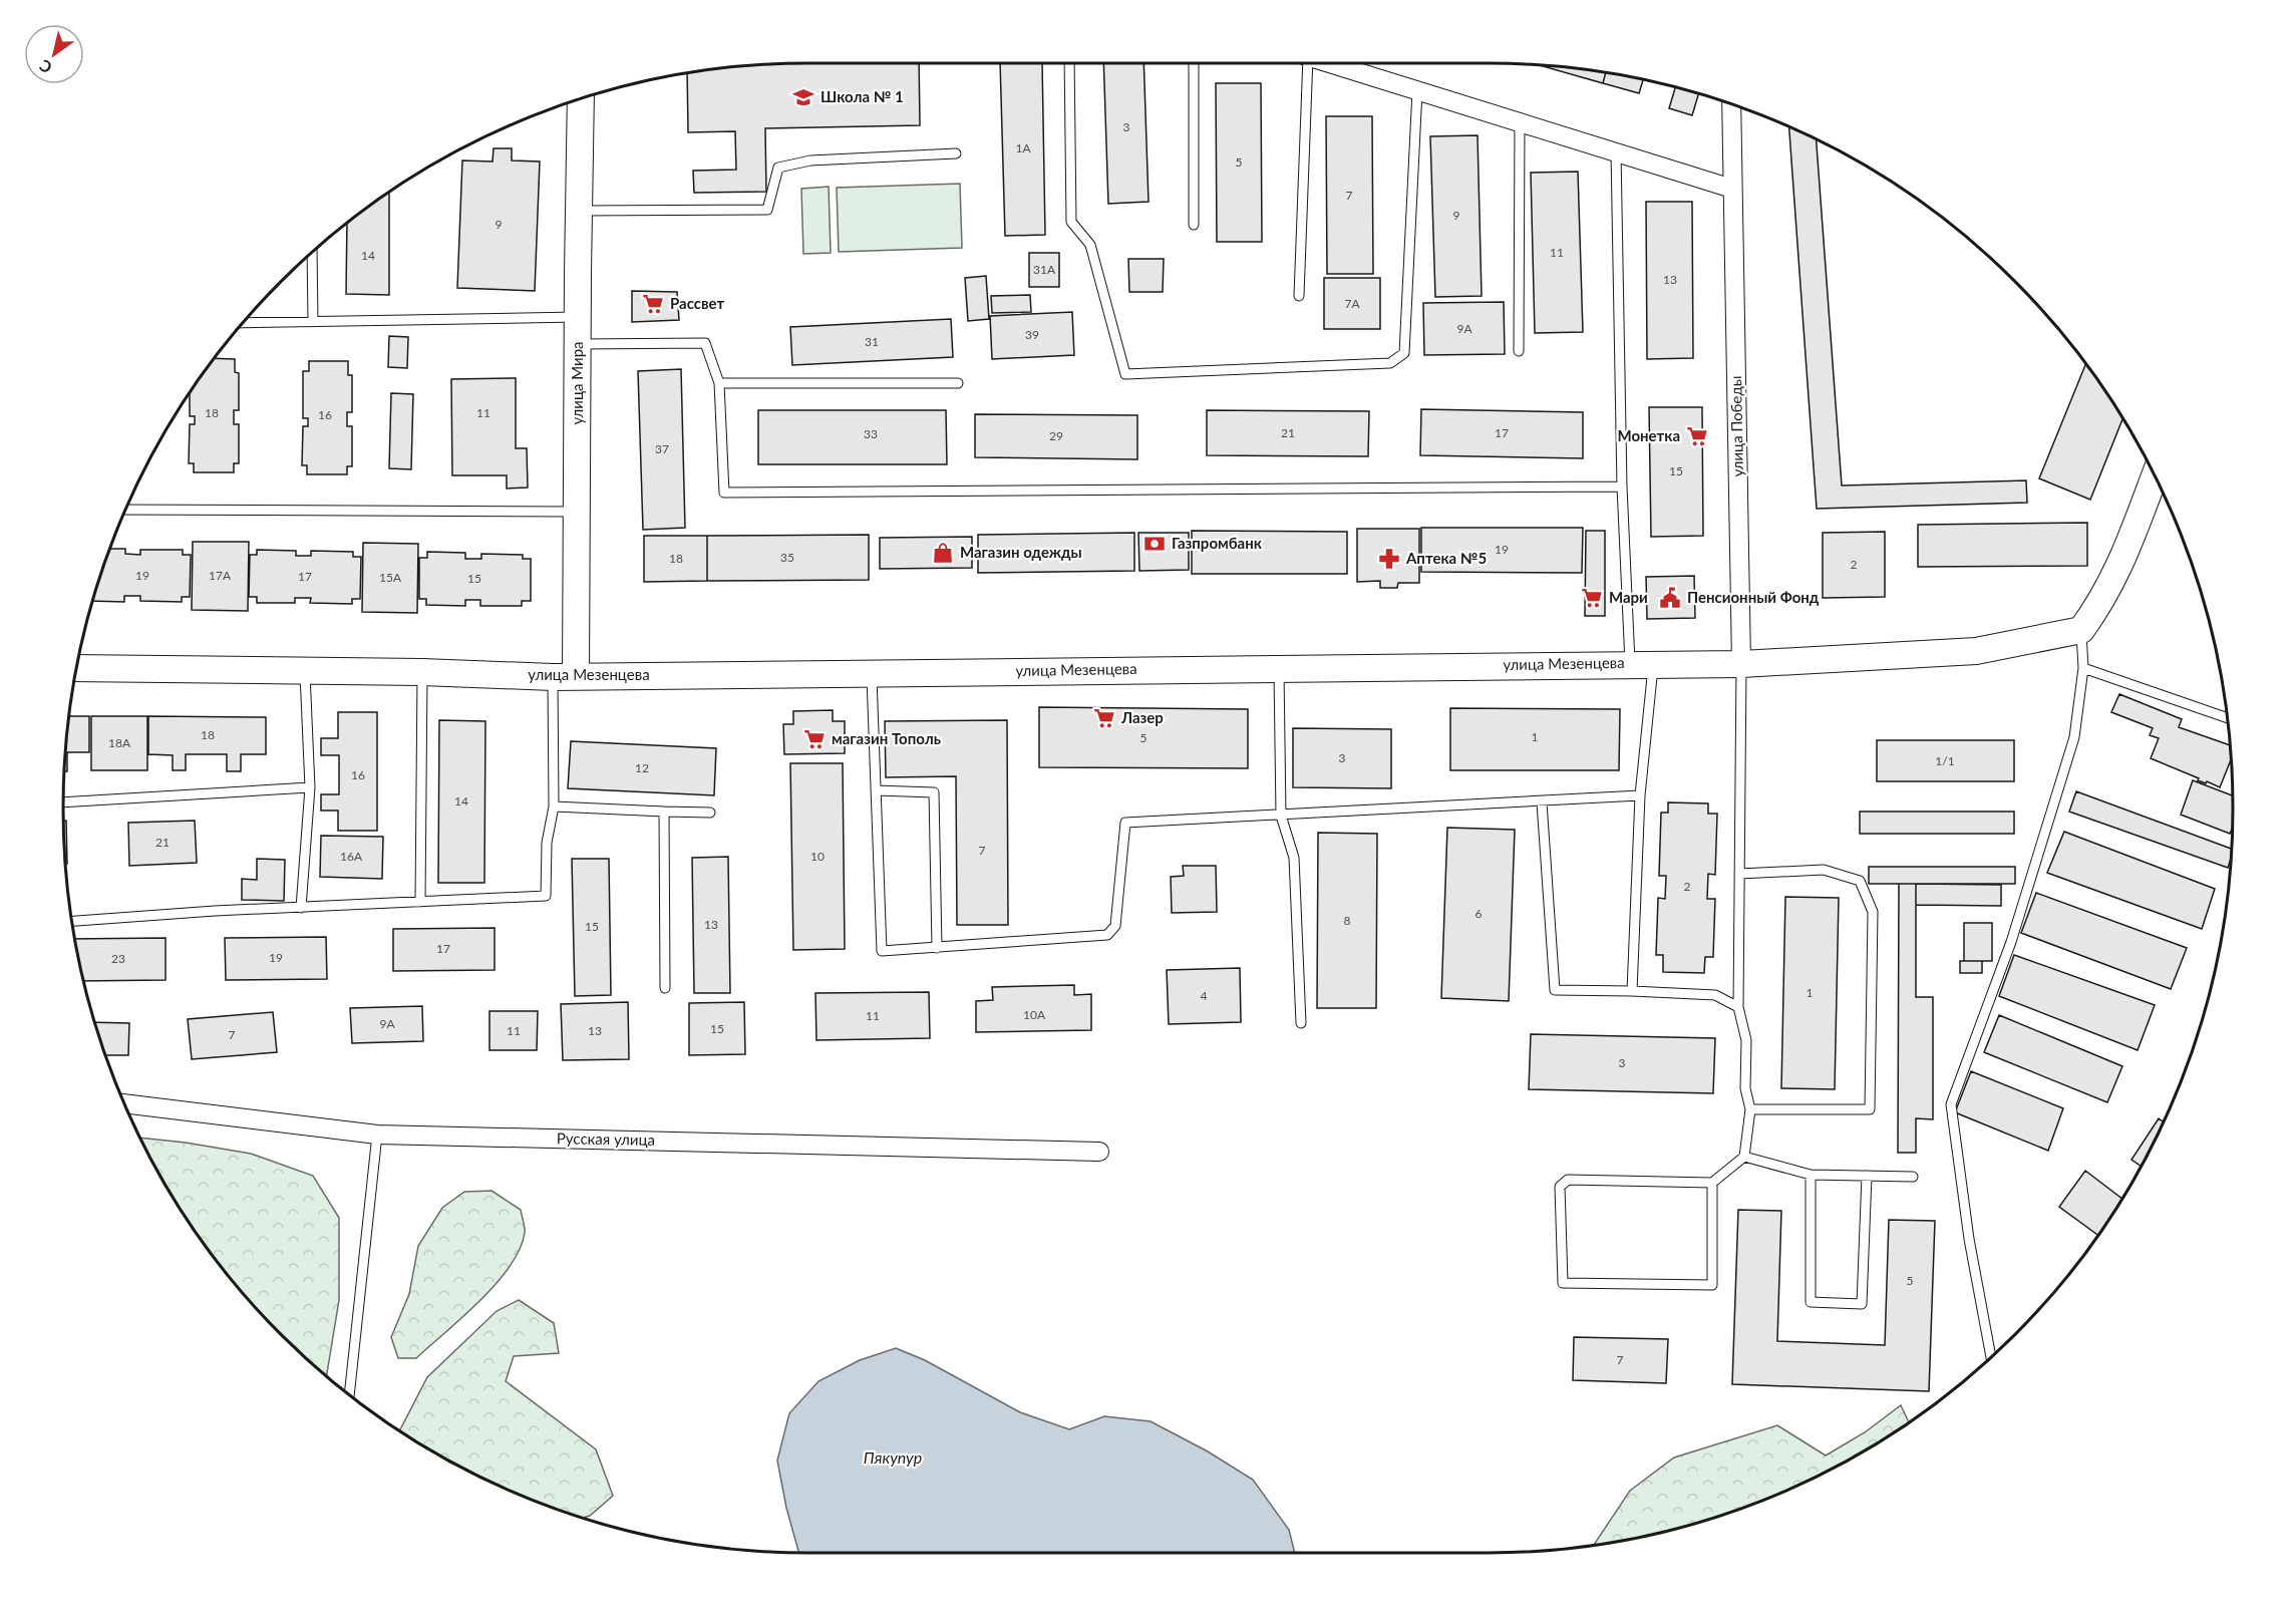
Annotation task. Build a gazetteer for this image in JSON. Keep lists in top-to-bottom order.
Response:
{
  "streets": {
    "main road": ["улица Мира", "улица Мезенцева"],
    "street": ["улица Победы", "Русская улица"]
  },
  "crossings": [
    ["улица Мира", "улица Мезенцева"],
    ["улица Победы", "улица Мезенцева"]
  ],
  "water": ["Пякупур"],
  "places": {
    "school or university": ["Школа № 1"],
    "supermarket": [
      "Рассвет",
      "Монетка",
      "Мари",
      "Лазер",
      "магазин Тополь"
    ],
    "bank": ["Газпромбанк"],
    "shop": ["Магазин одежды"],
    "pharmacy": ["Аптека №5"],
    "public building": ["Пенсионный Фонд"]
  },
  "house_numbers": [
    "3",
    "1А",
    "5",
    "7",
    "9",
    "9",
    "11",
    "14",
    "31А",
    "13",
    "7А",
    "9А",
    "39",
    "31",
    "18",
    "11",
    "16",
    "21",
    "17",
    "33",
    "29",
    "37",
    "15",
    "19",
    "35",
    "18",
    "2",
    "19",
    "17А",
    "17",
    "15А",
    "15",
    "18",
    "1",
    "5",
    "18А",
    "3",
    "1/1",
    "12",
    "16",
    "14",
    "21",
    "7",
    "16А",
    "10",
    "2",
    "6",
    "8",
    "13",
    "15",
    "17",
    "19",
    "23",
    "1",
    "4",
    "10А",
    "11",
    "9А",
    "15",
    "11",
    "13",
    "7",
    "3",
    "5",
    "7"
  ],
  "north": "bottom left"
}
